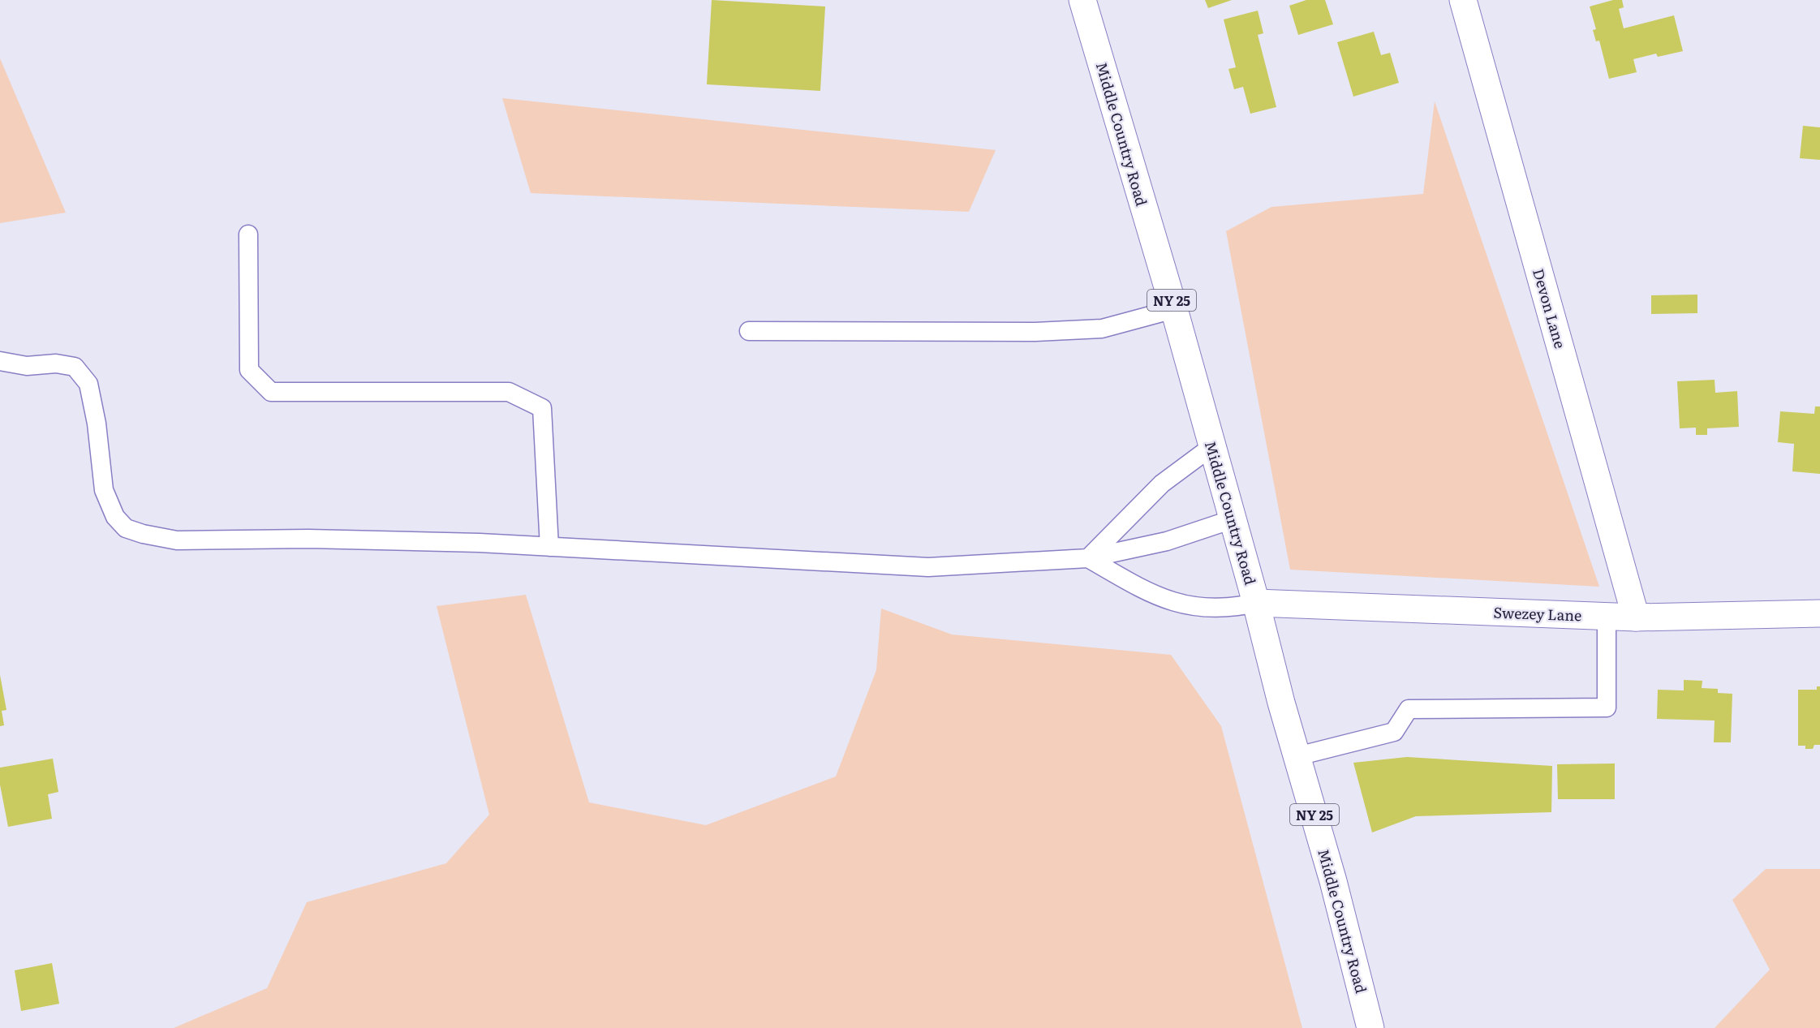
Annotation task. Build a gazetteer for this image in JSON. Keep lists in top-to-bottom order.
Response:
{
  "streets": {
    "street": [
      "Middle Country Road",
      "NY 25",
      "Devon Lane",
      "Swezey Lane"
    ]
  },
  "crossings": [
    ["Middle Country Road", "Swezey Lane"],
    ["Devon Lane", "Swezey Lane"]
  ]
}
